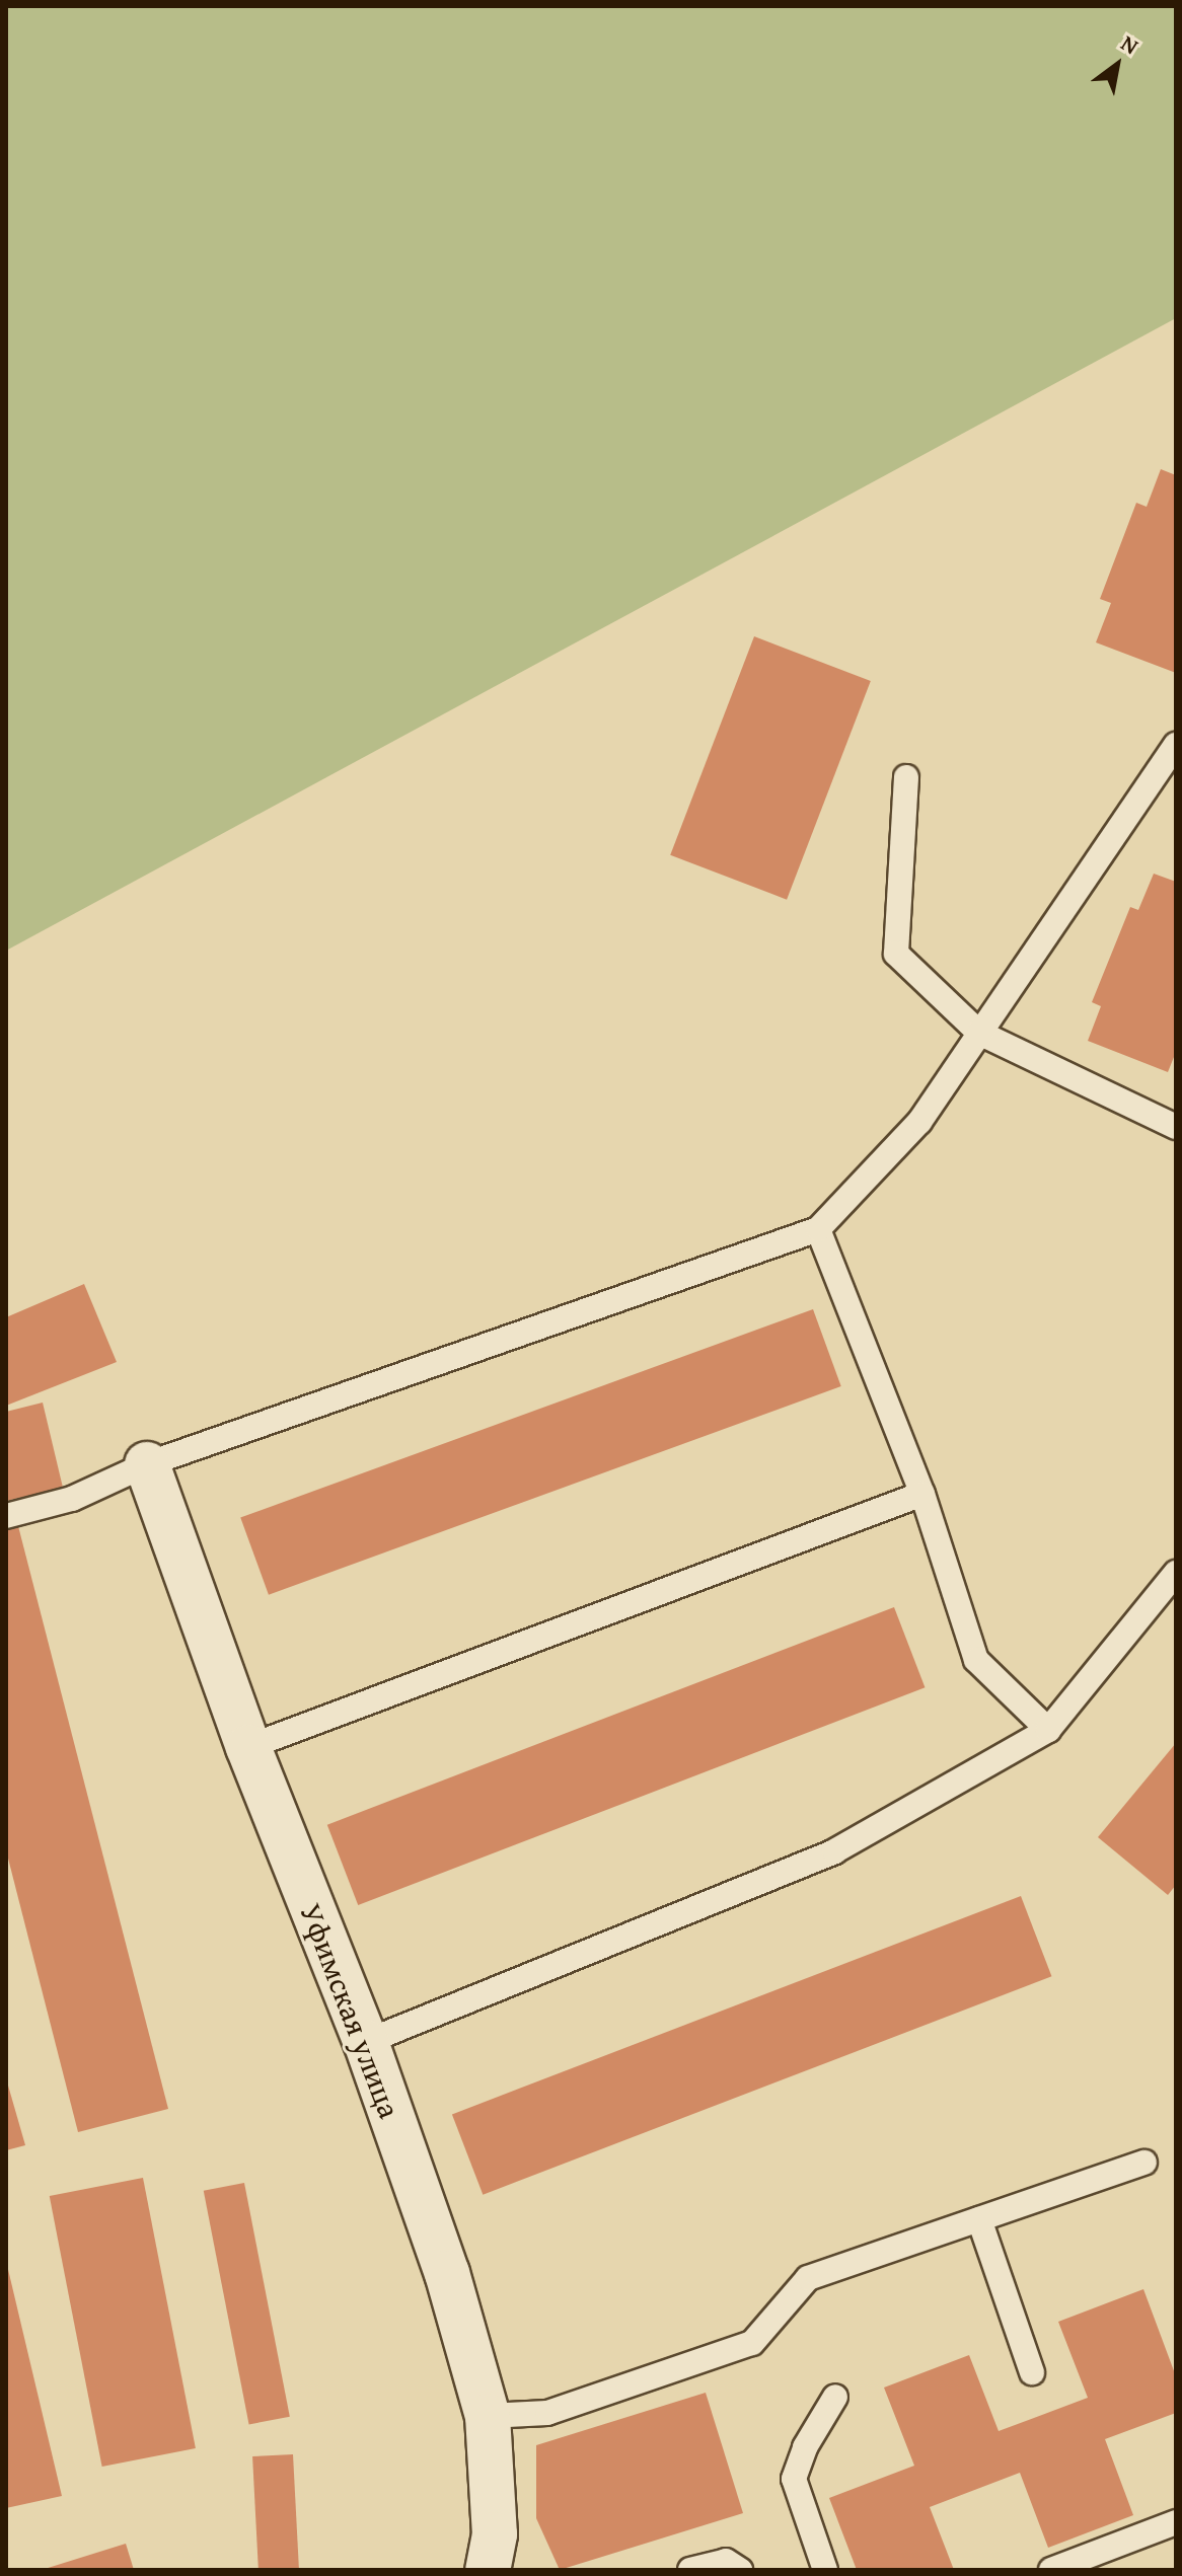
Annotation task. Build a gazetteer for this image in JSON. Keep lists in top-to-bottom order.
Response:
{
  "streets": {
    "street": ["Уфимская улица"]
  },
  "north": "top right"
}
